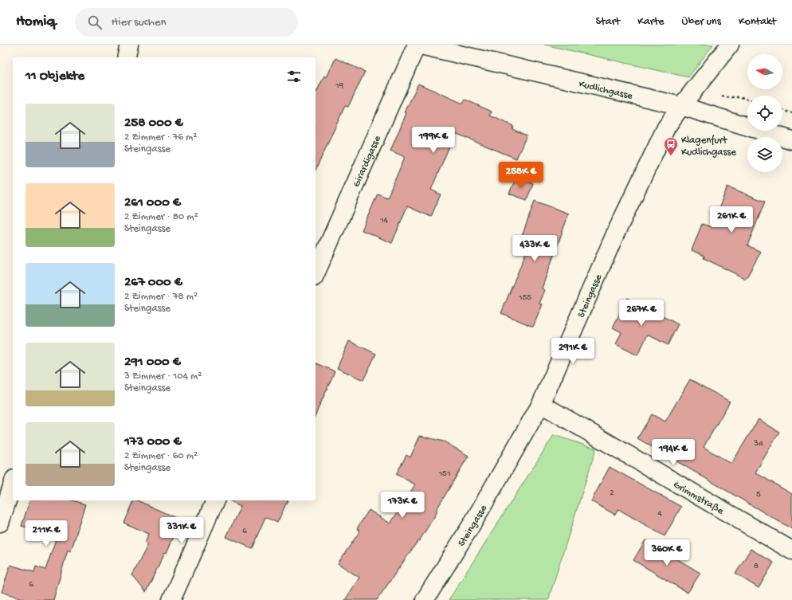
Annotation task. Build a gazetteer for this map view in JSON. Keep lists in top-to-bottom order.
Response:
{
  "streets": {
    "street": [
      "Kudlichgasse",
      "Girardigasse",
      "Steingasse",
      "Grimmstraße"
    ]
  },
  "crossings": [
    ["Kudlichgasse", "Girardigasse"],
    ["Kudlichgasse", "Steingasse"],
    ["Steingasse", "Grimmstraße"]
  ],
  "places": {
    "bus stop": ["Klagenfurt Kudlichgasse"]
  },
  "house_numbers": [
    "19",
    "14",
    "155",
    "3a",
    "151",
    "2",
    "5",
    "4",
    "6",
    "8",
    "6"
  ],
  "north": "left",
  "page": {
    "header": "Homiq",
    "search": "Hier suchen",
    "nav": [
      "Start",
      "Karte",
      "Über uns",
      "Kontakt"
    ],
    "heading": "11 Objekte",
    "list": [
      {
        "name": "258 000 €",
        "note": "2 Zimmer · 76 m² · Steingasse"
      },
      {
        "name": "261 000 €",
        "note": "2 Zimmer · 80 m² · Steingasse"
      },
      {
        "name": "267 000 €",
        "note": "2 Zimmer · 78 m² · Steingasse"
      },
      {
        "name": "291 000 €",
        "note": "3 Zimmer · 104 m² · Steingasse"
      },
      {
        "name": "173 000 €",
        "note": "2 Zimmer · 60 m² · Steingasse"
      }
    ],
    "price": [
      "199K €",
      "258K €",
      "261K €",
      "433K €",
      "267K €",
      "291K €",
      "194K €",
      "173K €",
      "331K €",
      "211K €",
      "360K €"
    ]
  }
}
